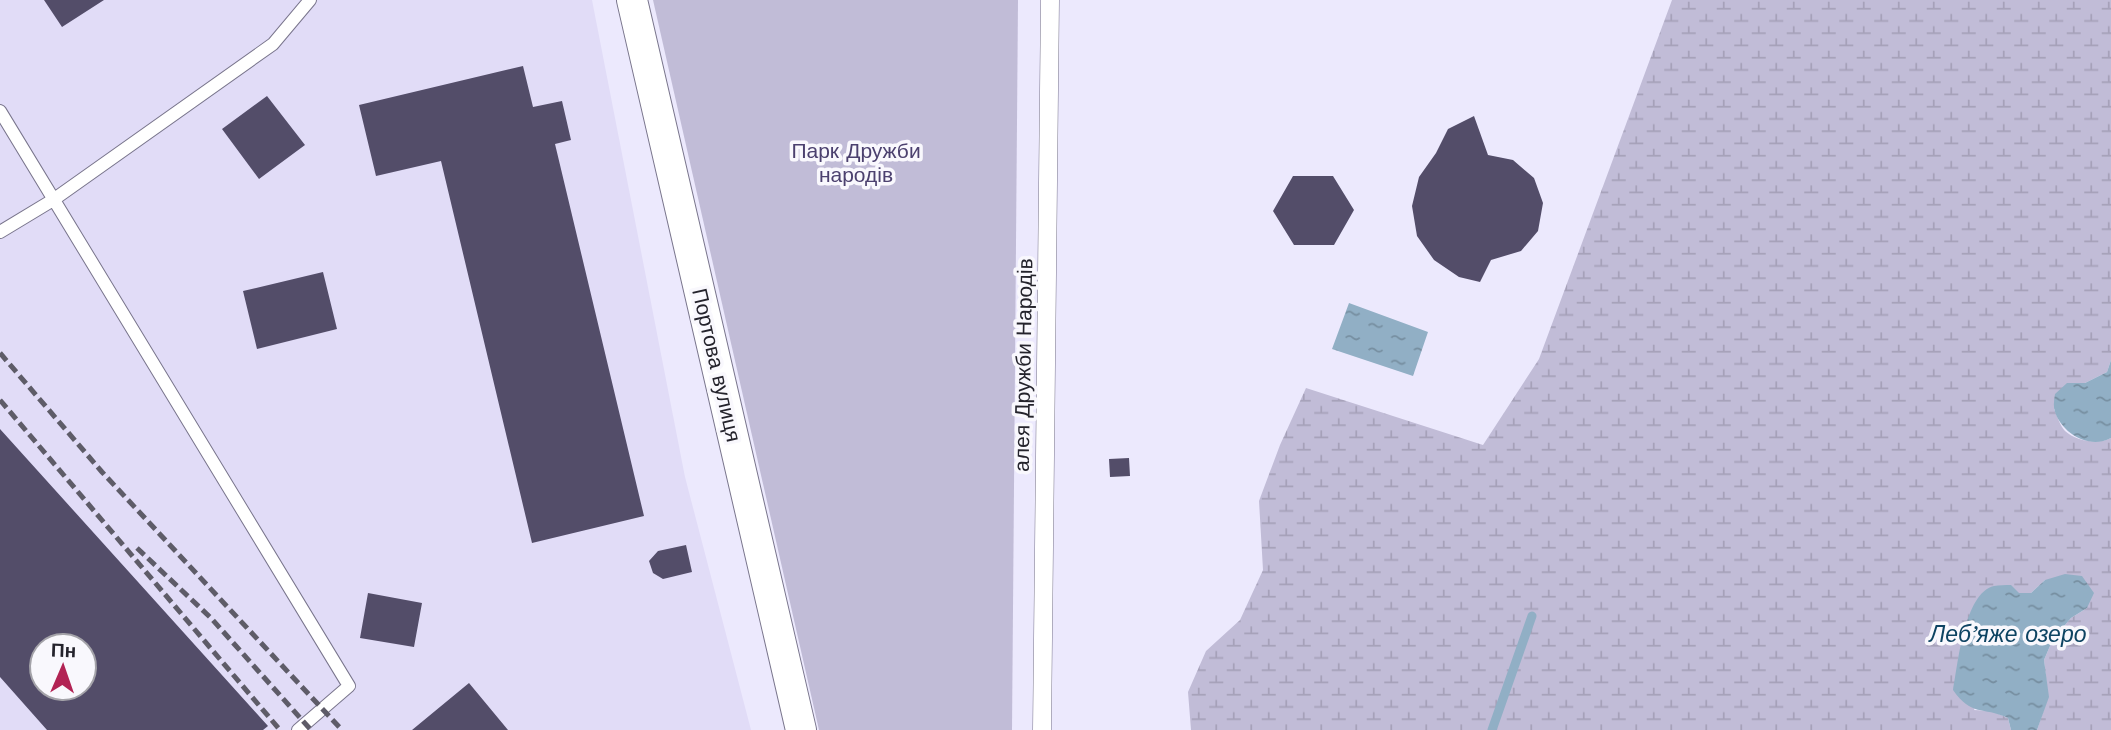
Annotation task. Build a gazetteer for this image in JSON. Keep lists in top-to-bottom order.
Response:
{
  "streets": {
    "street": ["Портова вулиця", "алея Дружби Народів"]
  },
  "water": ["Леб’яже озеро"],
  "parks": ["Парк Дружби народів"],
  "north": "top"
}
